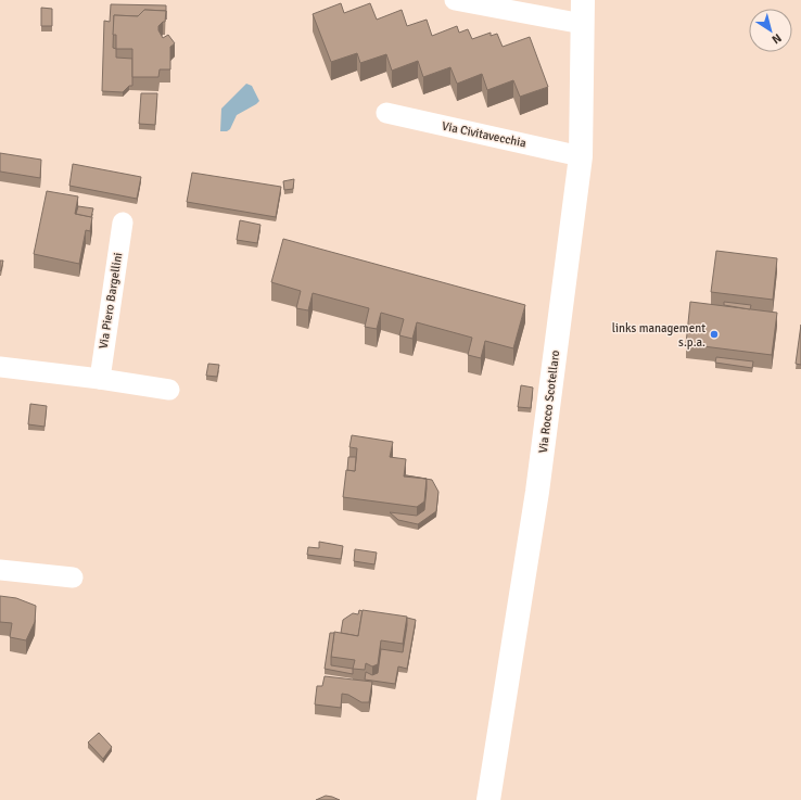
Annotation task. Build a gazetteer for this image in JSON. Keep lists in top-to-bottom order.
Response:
{
  "streets": {
    "street": ["Via Civitavecchia", "Via Piero Bargellini", "Via Rocco Scotellaro"]
  },
  "crossings": [
    ["Via Civitavecchia", "Via Rocco Scotellaro"]
  ],
  "places": ["links management s.p.a."],
  "north": "bottom right"
}
